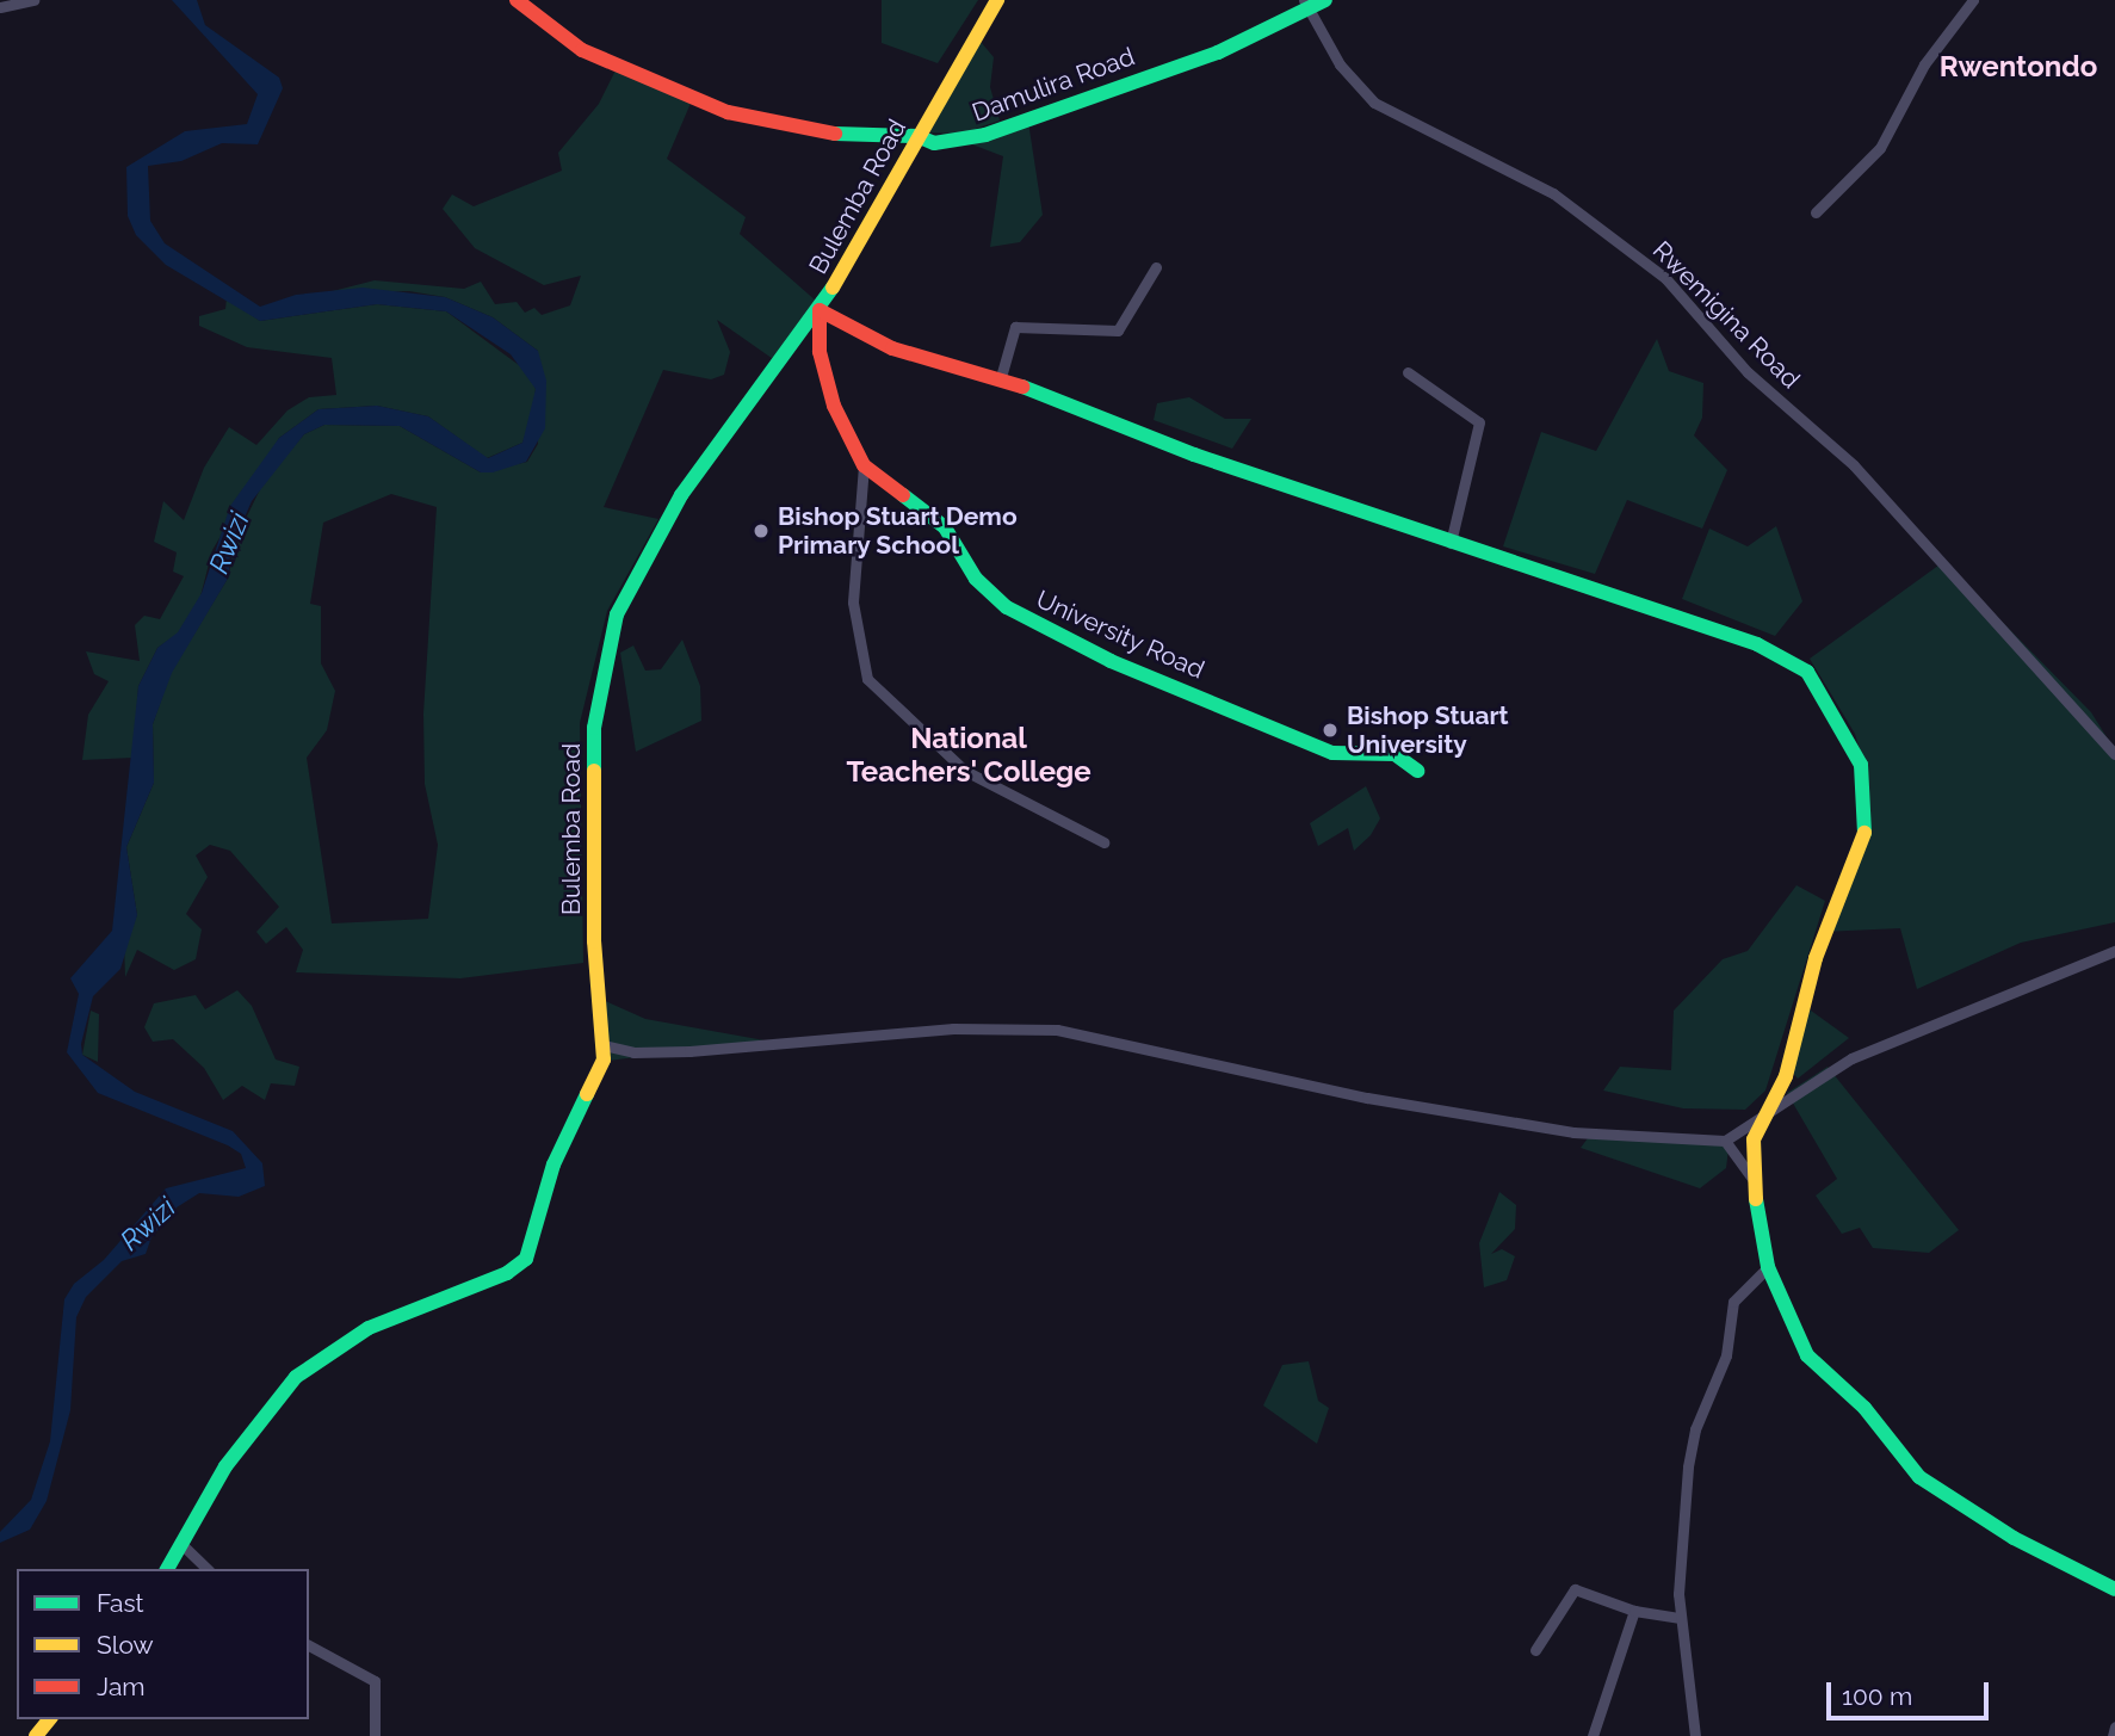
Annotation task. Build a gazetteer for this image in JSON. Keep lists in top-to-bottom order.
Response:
{
  "streets": {
    "street": [
      "Damulira Road",
      "Bulemba Road",
      "Rwemigina Road",
      "University Road"
    ]
  },
  "crossings": [
    ["Damulira Road", "Bulemba Road"],
    ["Damulira Road", "Rwemigina Road"],
    ["Bulemba Road", "University Road"]
  ],
  "districts": ["Rwentondo", "National Teachers' College"],
  "water": ["Rwizi"],
  "places": ["Bishop Stuart Demo Primary School", "Bishop Stuart University"],
  "legend": ["Fast", "Slow", "Jam"],
  "scale_bar": "100 m"
}
